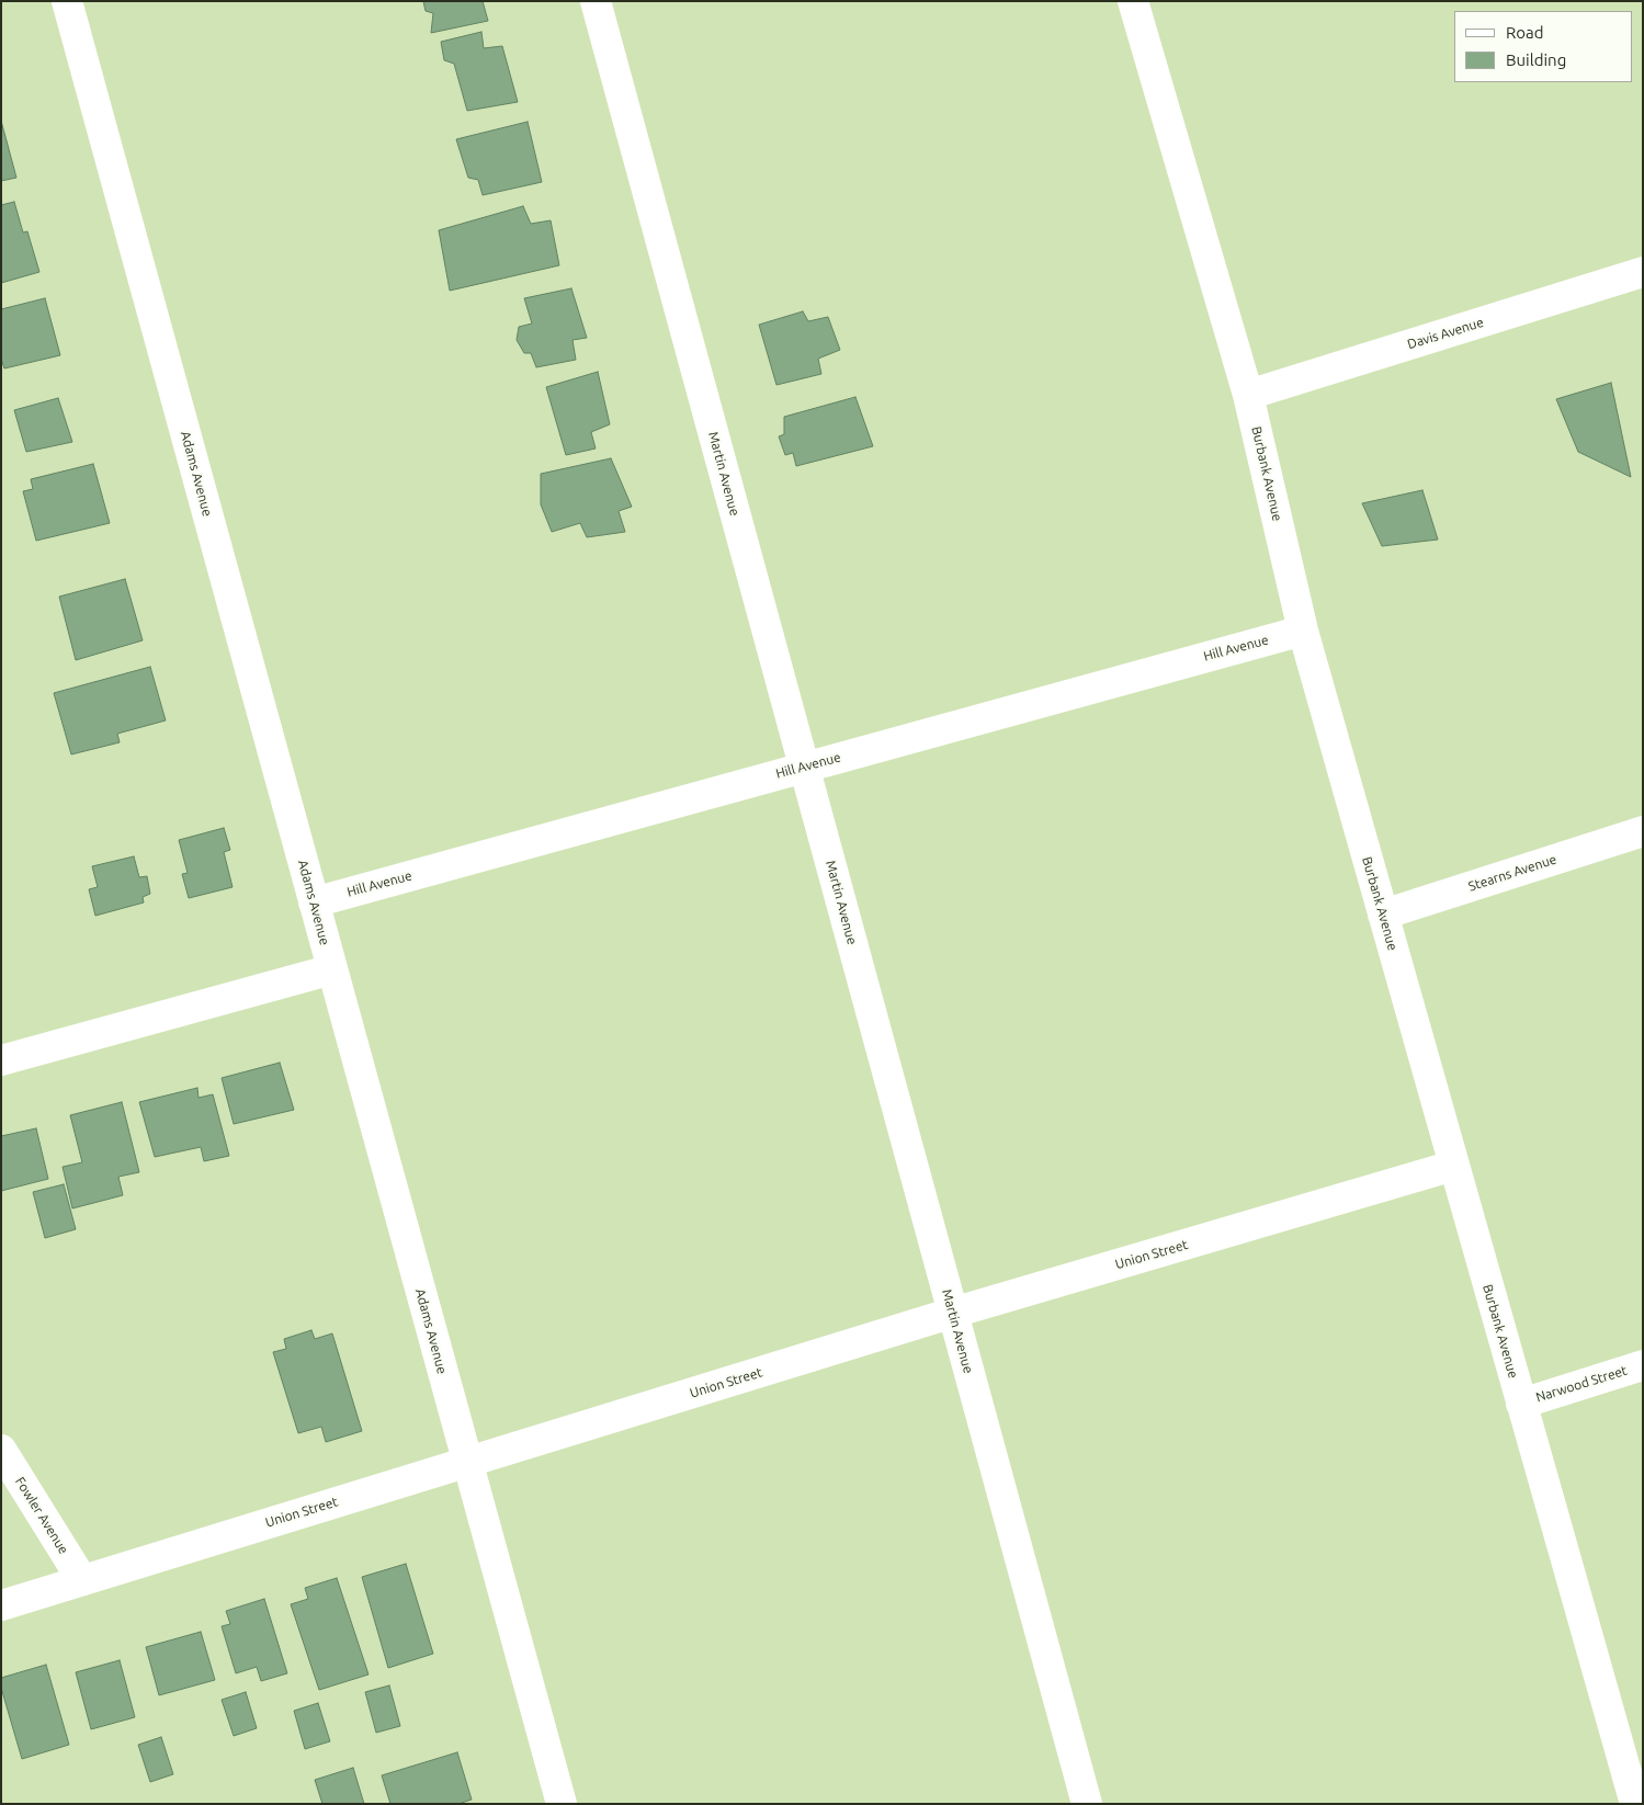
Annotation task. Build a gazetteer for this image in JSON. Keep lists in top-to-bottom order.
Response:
{
  "streets": {
    "street": [
      "Davis Avenue",
      "Adams Avenue",
      "Martin Avenue",
      "Burbank Avenue",
      "Hill Avenue",
      "Stearns Avenue",
      "Union Street",
      "Narwood Street",
      "Fowler Avenue"
    ]
  },
  "crossings": [
    ["Davis Avenue", "Burbank Avenue"],
    ["Adams Avenue", "Hill Avenue"],
    ["Adams Avenue", "Union Street"],
    ["Martin Avenue", "Hill Avenue"],
    ["Martin Avenue", "Union Street"],
    ["Burbank Avenue", "Hill Avenue"],
    ["Burbank Avenue", "Stearns Avenue"],
    ["Burbank Avenue", "Union Street"],
    ["Burbank Avenue", "Narwood Street"],
    ["Union Street", "Fowler Avenue"]
  ],
  "legend": ["Road", "Building"]
}
